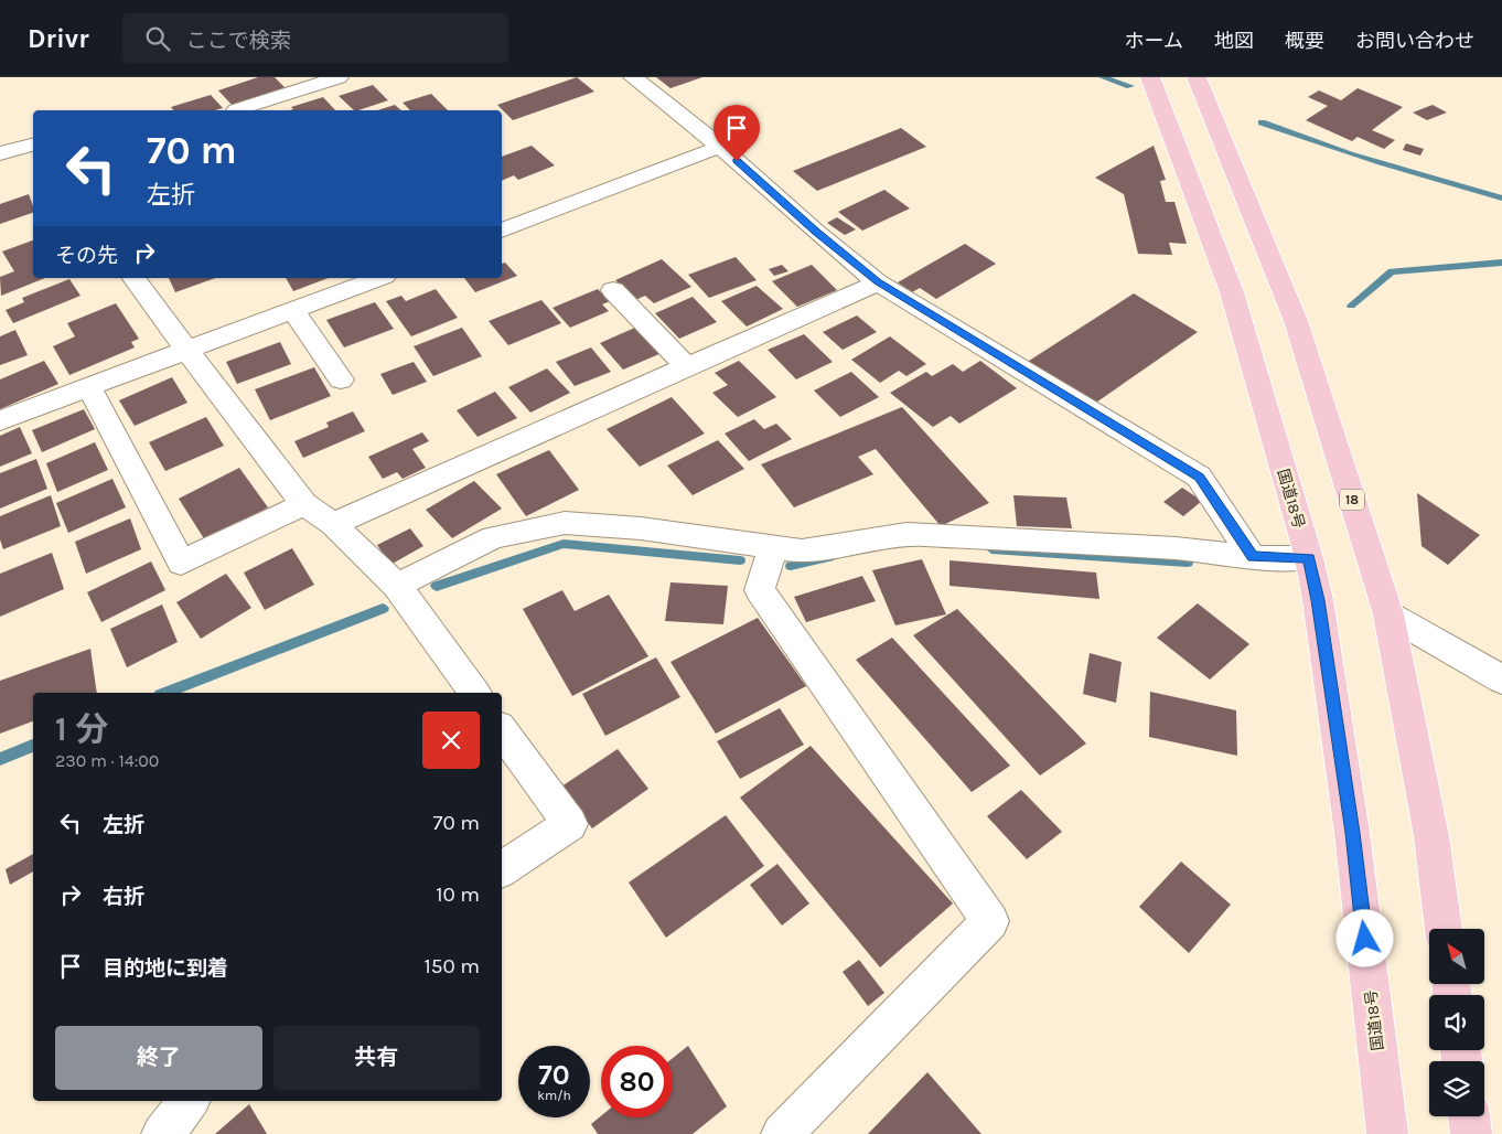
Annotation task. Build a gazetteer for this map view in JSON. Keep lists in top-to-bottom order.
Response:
{
  "streets": {
    "highway": ["国道18号", "18"]
  },
  "north": "top left",
  "page": {
    "header": "Drivr",
    "search": "ここで検索",
    "nav": [
      "ホーム",
      "地図",
      "概要",
      "お問い合わせ"
    ],
    "turn": ["70 m", "左折"],
    "then": "その先",
    "heading": ["1 分", "230 m · 14:00"],
    "list": [
      {
        "name": "左折",
        "value": "70 m"
      },
      {
        "name": "右折",
        "value": "10 m"
      },
      {
        "name": "目的地に到着",
        "value": "150 m"
      }
    ],
    "buttons": ["終了", "共有"],
    "speed": "70 km/h",
    "limit": "80"
  }
}
